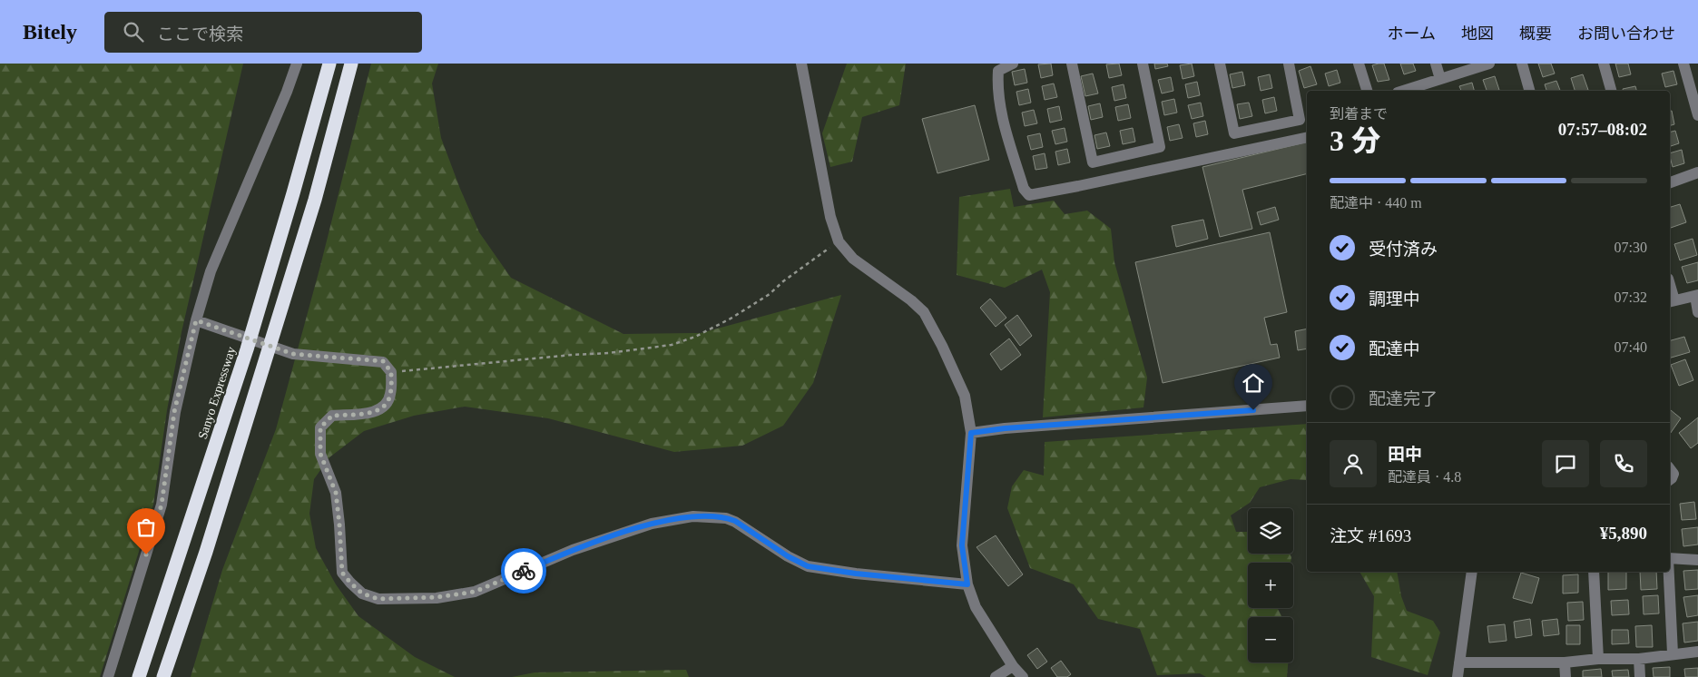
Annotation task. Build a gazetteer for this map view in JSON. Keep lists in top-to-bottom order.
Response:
{
  "streets": {
    "highway": ["Sanyo Expressway"]
  },
  "page": {
    "header": "Bitely",
    "search": "ここで検索",
    "nav": [
      "ホーム",
      "地図",
      "概要",
      "お問い合わせ"
    ],
    "heading": ["3 分", "到着まで", "07:57–08:02"],
    "panel": [
      "田中",
      "配達員 · 4.8",
      "注文 #1693",
      "¥5,890"
    ],
    "bar": "配達中 · 440 m",
    "list": [
      ["受付済み", "07:30"],
      ["調理中", "07:32"],
      ["配達中", "07:40"],
      "配達完了"
    ],
    "map_buttons": ["+", "−"]
  }
}
